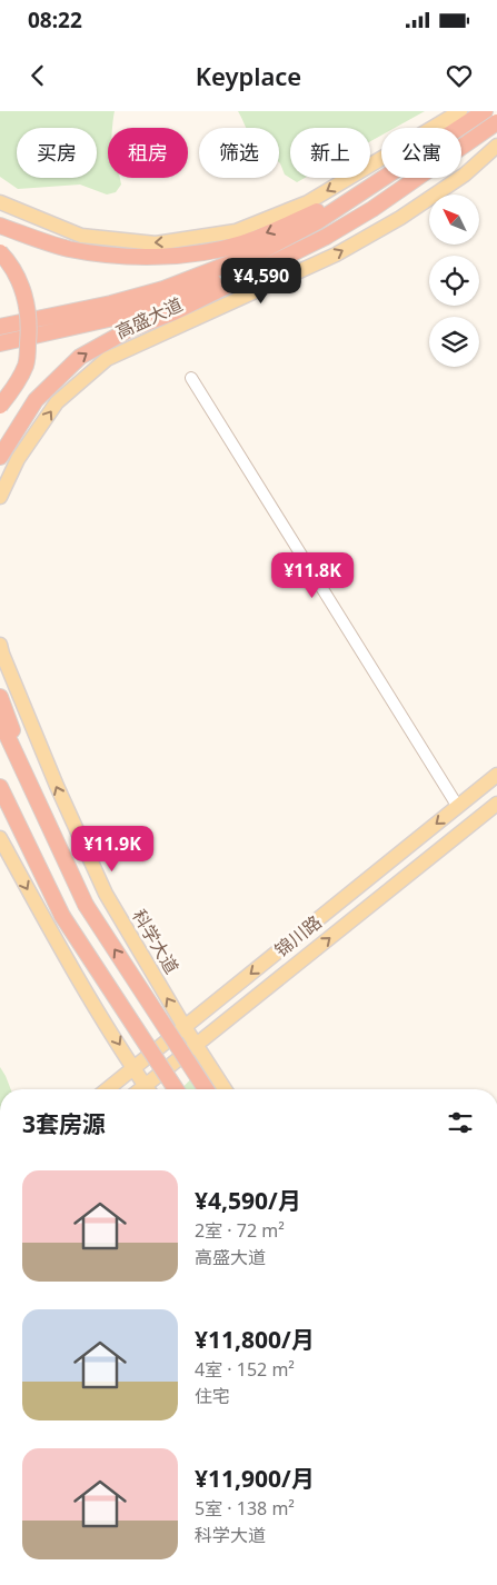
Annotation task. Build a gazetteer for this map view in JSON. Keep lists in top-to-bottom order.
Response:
{
  "streets": {
    "highway": ["高盛大道", "科学大道"],
    "main road": ["锦川路"]
  },
  "crossings": [
    ["锦川路", "科学大道"]
  ],
  "north": "top left",
  "page": {
    "status": "08:22",
    "header": "Keyplace",
    "chip": [
      "买房",
      "租房",
      "筛选",
      "新上",
      "公寓"
    ],
    "price": ["¥4,590", "¥11.8K", "¥11.9K"],
    "heading": "3套房源",
    "list": [
      {
        "name": "¥4,590/月",
        "note": "2室 · 72 m² · 高盛大道"
      },
      {
        "name": "¥11,800/月",
        "note": "4室 · 152 m² · 住宅"
      },
      {
        "name": "¥11,900/月",
        "note": "5室 · 138 m² · 科学大道"
      }
    ]
  }
}
